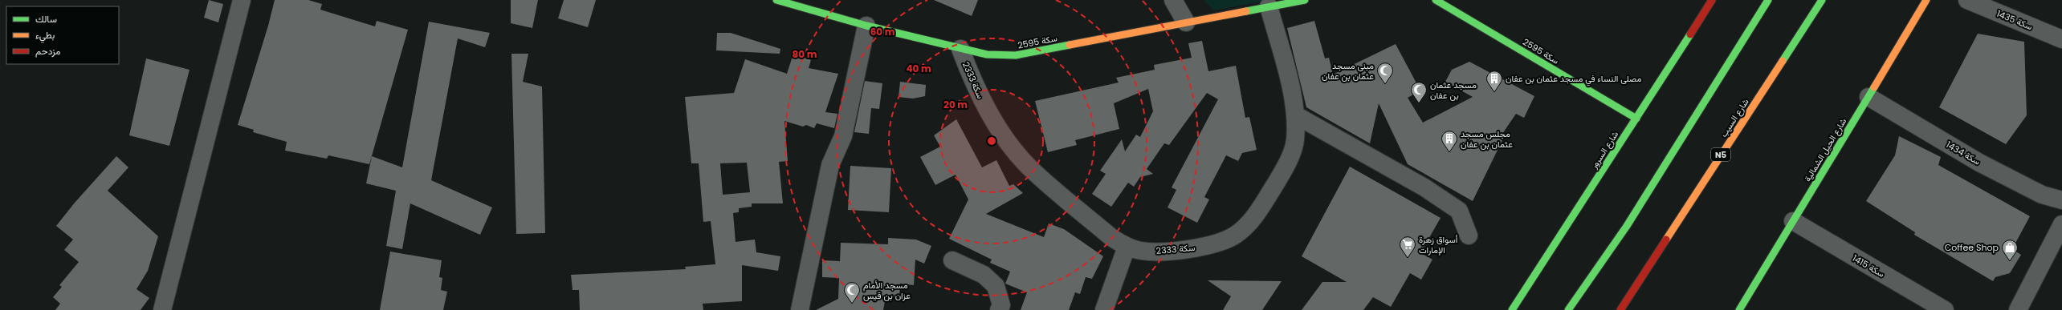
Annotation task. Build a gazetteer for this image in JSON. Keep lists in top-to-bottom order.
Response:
{
  "streets": {
    "main road": [
      "سكة 2595",
      "شارع السيب",
      "شارع السرور",
      "شارع الحيل الشمالية",
      "N5"
    ],
    "street": [
      "سكة 1435",
      "سكة 2333",
      "سكة 1434",
      "سكة 1415"
    ]
  },
  "crossings": [
    ["سكة 2595", "سكة 2333"],
    ["سكة 2595", "شارع السرور"],
    ["شارع الحيل الشمالية", "سكة 1434"],
    ["شارع الحيل الشمالية", "سكة 1415"]
  ],
  "places": {
    "mosque": ["مبنى مسجد عثمان بن عفان", "مسجد عثمان بن عفان", "مسجد الأمام عزان بن قيس"],
    "building": ["مصلى النساء في مسجد عثمان بن عفان", "مجلس مسجد عثمان بن عفان"],
    "supermarket": ["أسواق زهرة الإمارات"],
    "shop": ["Coffee Shop"]
  },
  "legend": ["سالك", "بطيء", "مزدحم"],
  "rings": [
    "60 m",
    "80 m",
    "40 m",
    "20 m"
  ]
}
